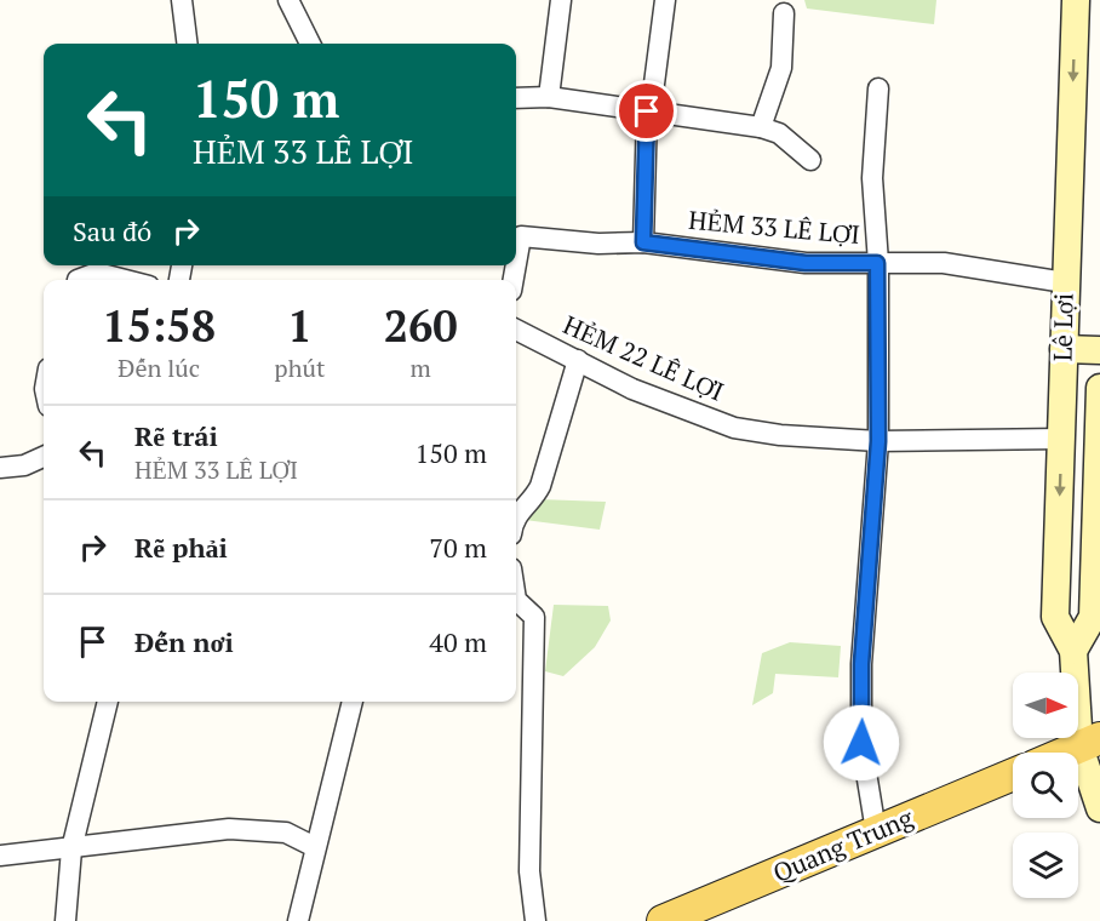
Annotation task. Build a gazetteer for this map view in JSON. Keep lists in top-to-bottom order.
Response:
{
  "streets": {
    "main road": ["Lê Lợi", "Quang Trung"],
    "street": ["HẺM 33 LÊ LỢI", "HẺM 22 LÊ LỢI"]
  },
  "crossings": [
    ["HẺM 33 LÊ LỢI", "Lê Lợi"],
    ["Lê Lợi", "HẺM 22 LÊ LỢI"]
  ],
  "north": "right",
  "page": {
    "turn": ["150 m", "HẺM 33 LÊ LỢI"],
    "then": "Sau đó",
    "eta": [
      "15:58",
      "Đến lúc",
      "1",
      "phút",
      "260",
      "m"
    ],
    "list": [
      {
        "name": "Rẽ trái",
        "note": "HẺM 33 LÊ LỢI",
        "value": "150 m"
      },
      {
        "name": "Rẽ phải",
        "value": "70 m"
      },
      {
        "name": "Đến nơi",
        "value": "40 m"
      }
    ]
  }
}
